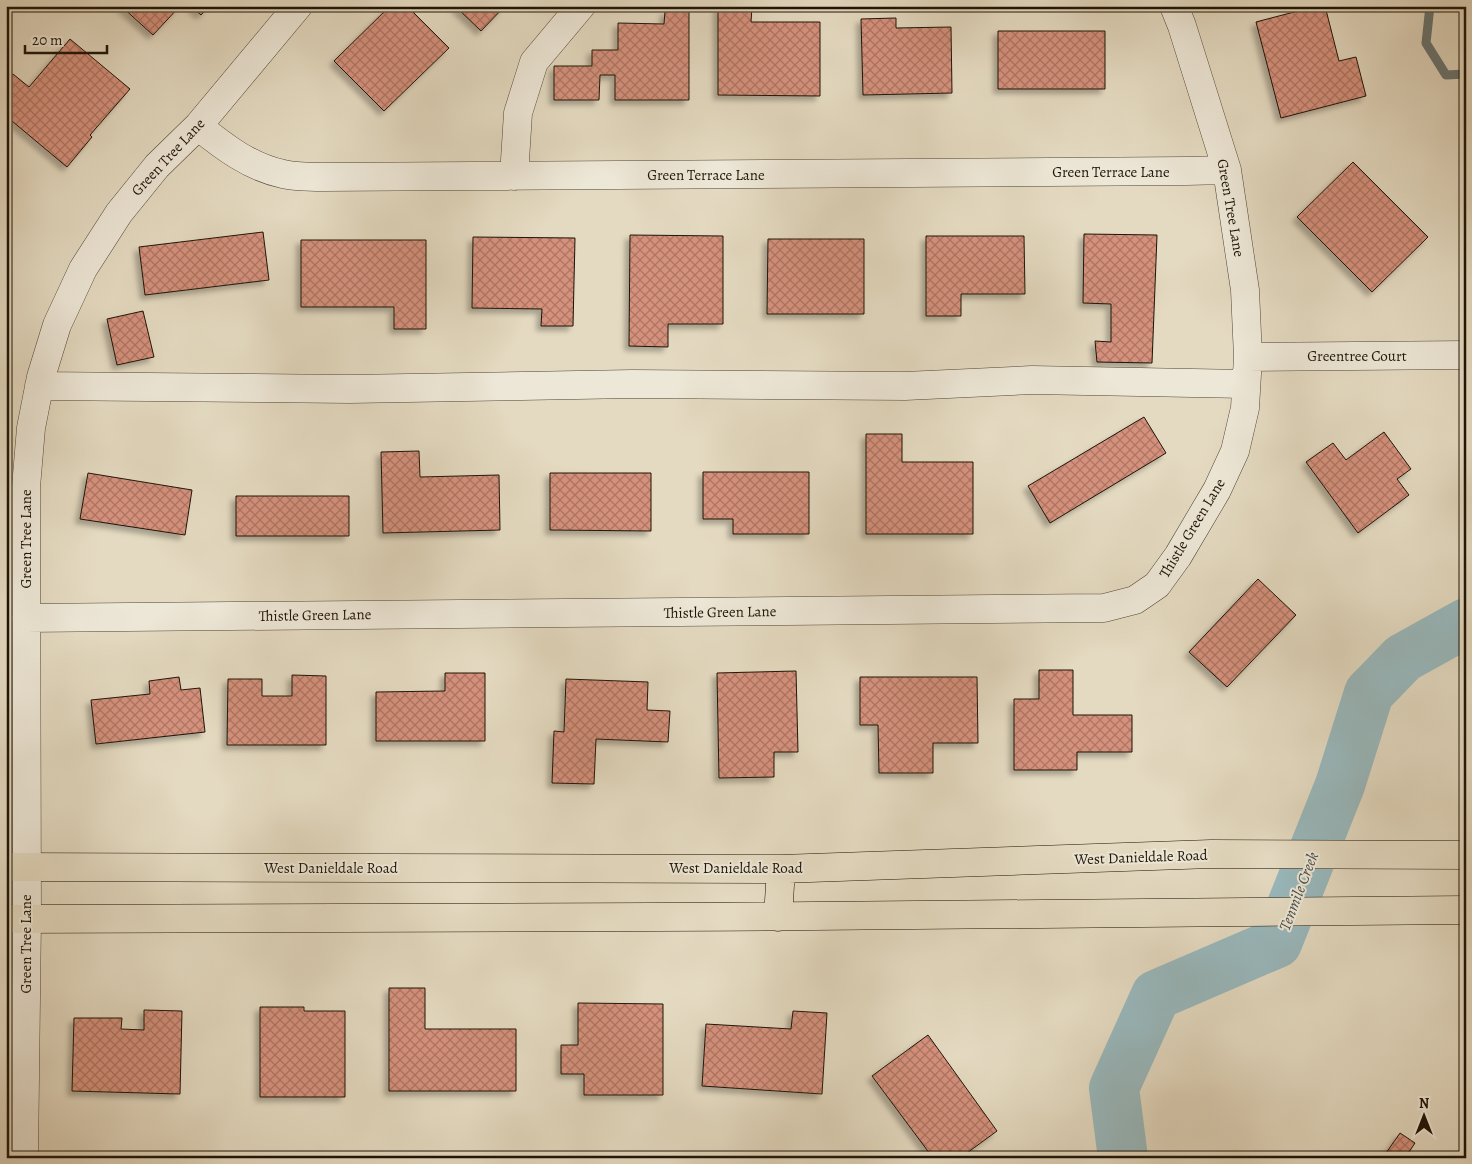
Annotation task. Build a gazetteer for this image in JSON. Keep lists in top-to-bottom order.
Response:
{
  "streets": {
    "main road": ["West Danieldale Road"],
    "street": [
      "Green Tree Lane",
      "Green Terrace Lane",
      "Greentree Court",
      "Thistle Green Lane"
    ]
  },
  "crossings": [
    ["Green Tree Lane", "Green Terrace Lane"],
    ["Green Tree Lane", "Greentree Court"],
    ["Green Tree Lane", "Thistle Green Lane"],
    ["Green Tree Lane", "West Danieldale Road"],
    ["Greentree Court", "Thistle Green Lane"]
  ],
  "water": ["Tenmile Creek"],
  "scale_bar": "20 m",
  "north": "top"
}
